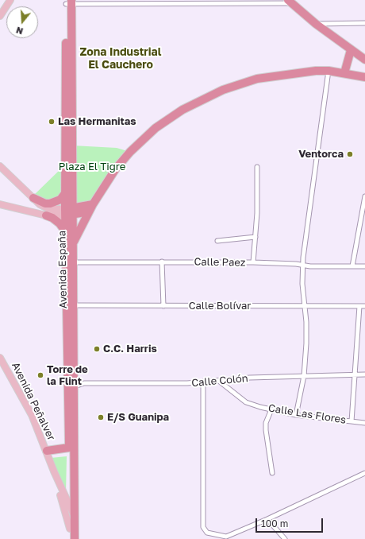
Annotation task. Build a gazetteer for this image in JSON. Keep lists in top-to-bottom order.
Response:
{
  "streets": {
    "highway": ["Avenida España"],
    "main road": ["Avenida Peñalver"],
    "street": [
      "Calle Paez",
      "Calle Bolívar",
      "Calle Colón",
      "Calle Las Flores"
    ]
  },
  "crossings": [
    ["Calle Paez", "Avenida España"],
    ["Avenida España", "Calle Bolívar"],
    ["Avenida España", "Calle Colón"],
    ["Calle Colón", "Calle Las Flores"]
  ],
  "districts": ["Zona Industrial El Cauchero"],
  "parks": ["Plaza El Tigre"],
  "places": [
    "Las Hermanitas",
    "Ventorca",
    "C.C. Harris",
    "Torre de la Flint",
    "E/S Guanipa"
  ],
  "scale_bar": "100 m",
  "north": "bottom"
}
